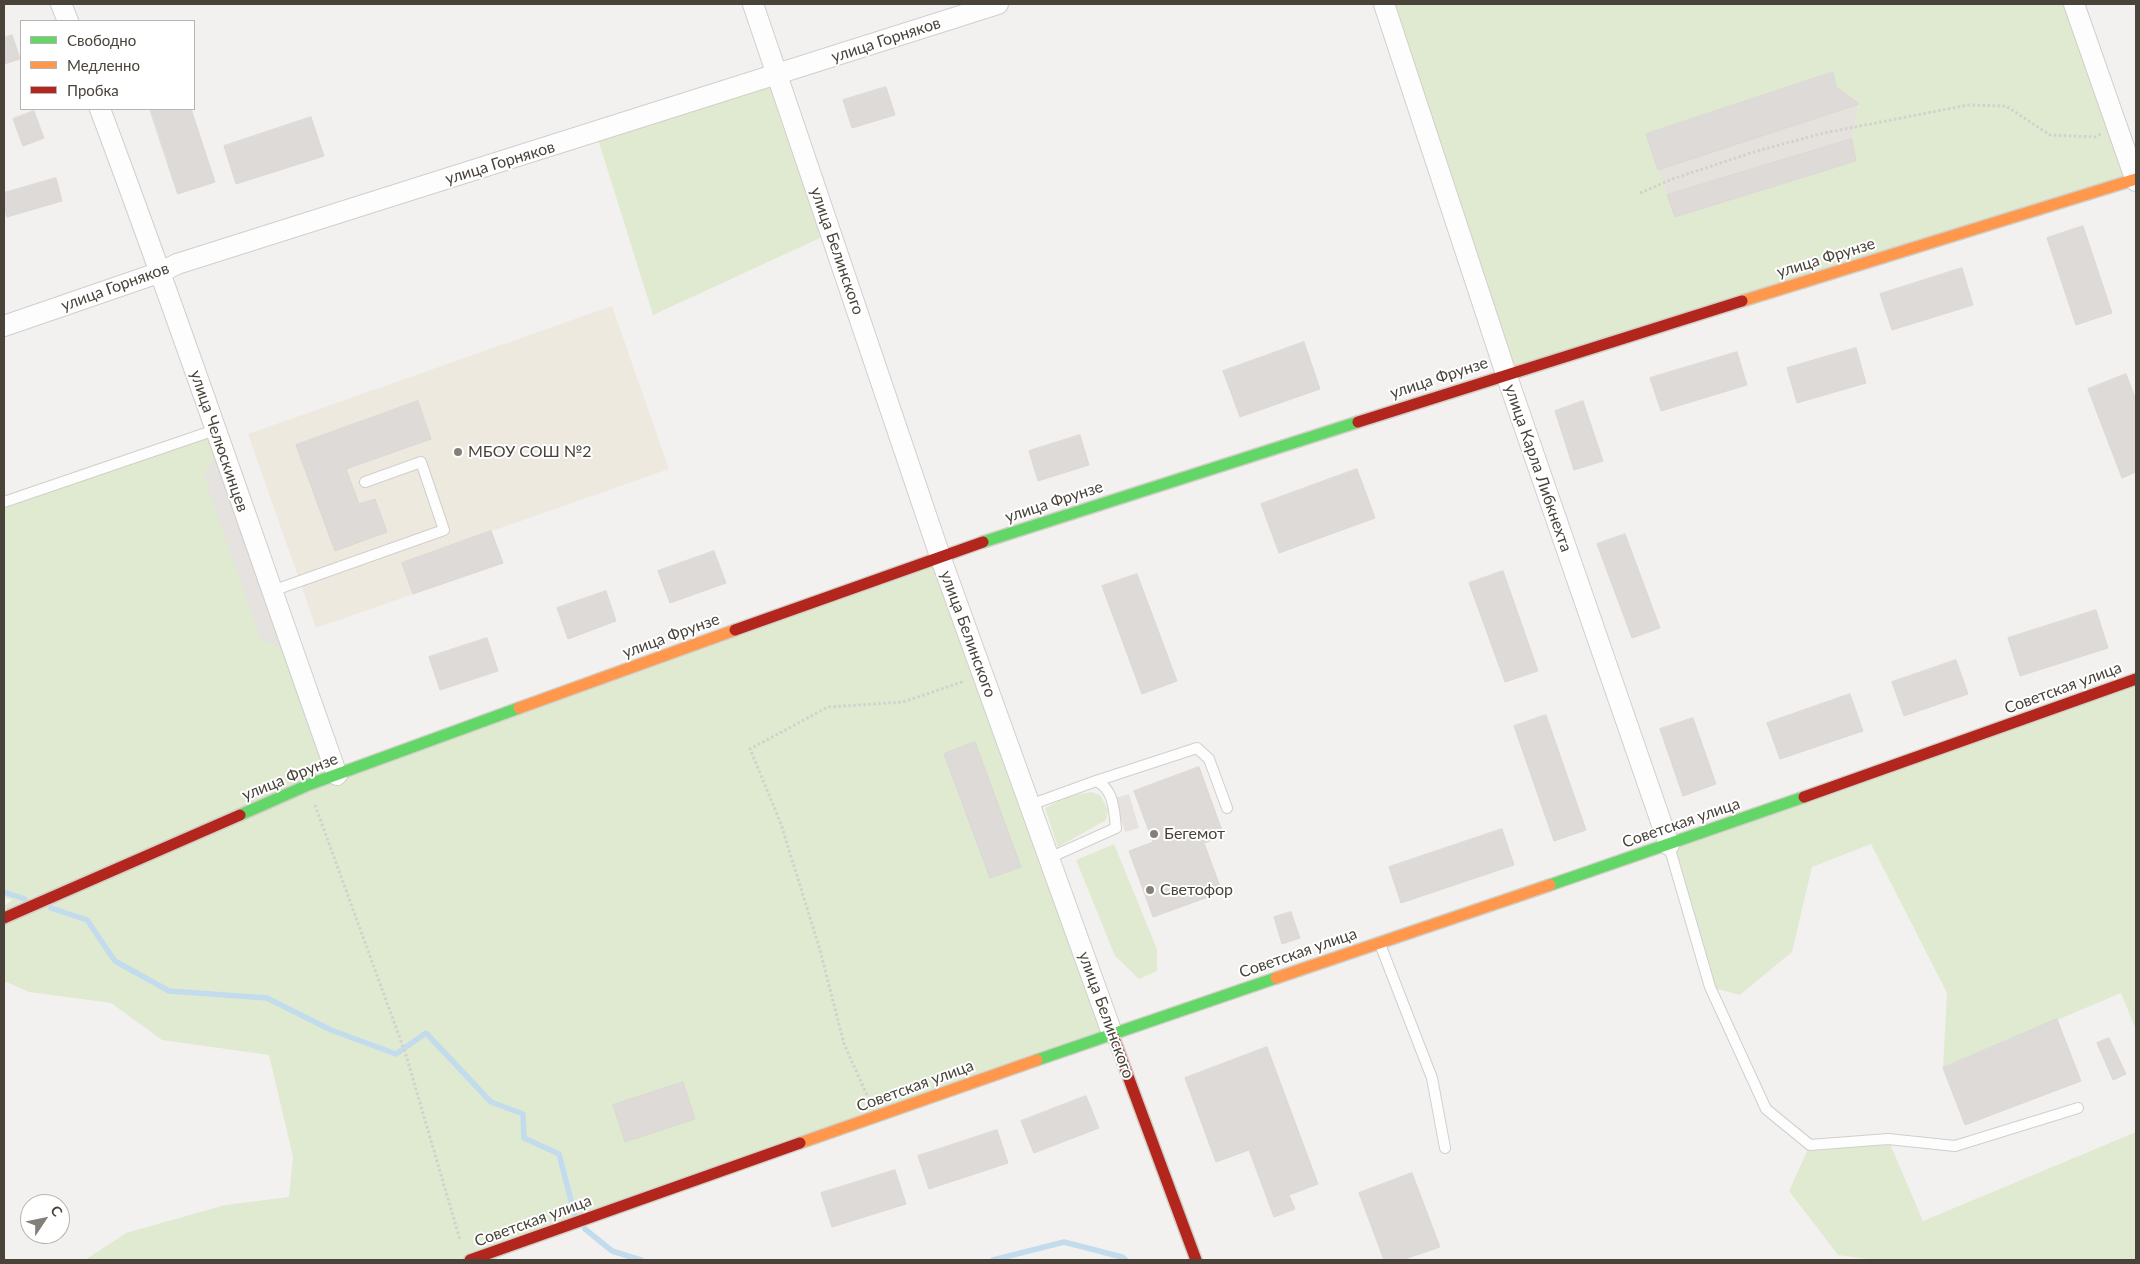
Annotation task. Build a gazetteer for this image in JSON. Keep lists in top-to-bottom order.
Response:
{
  "streets": {
    "street": [
      "улица Горняков",
      "улица Белинского",
      "улица Фрунзе",
      "улица Челюскинцев",
      "улица Карла Либкнехта",
      "Советская улица"
    ]
  },
  "crossings": [
    ["улица Горняков", "улица Белинского"],
    ["улица Горняков", "улица Челюскинцев"],
    ["улица Белинского", "улица Фрунзе"],
    ["улица Белинского", "Советская улица"],
    ["улица Фрунзе", "улица Челюскинцев"],
    ["улица Фрунзе", "улица Карла Либкнехта"],
    ["улица Карла Либкнехта", "Советская улица"]
  ],
  "places": ["МБОУ СОШ №2", "Бегемот", "Светофор"],
  "legend": ["Свободно", "Медленно", "Пробка"],
  "north": "top right"
}
